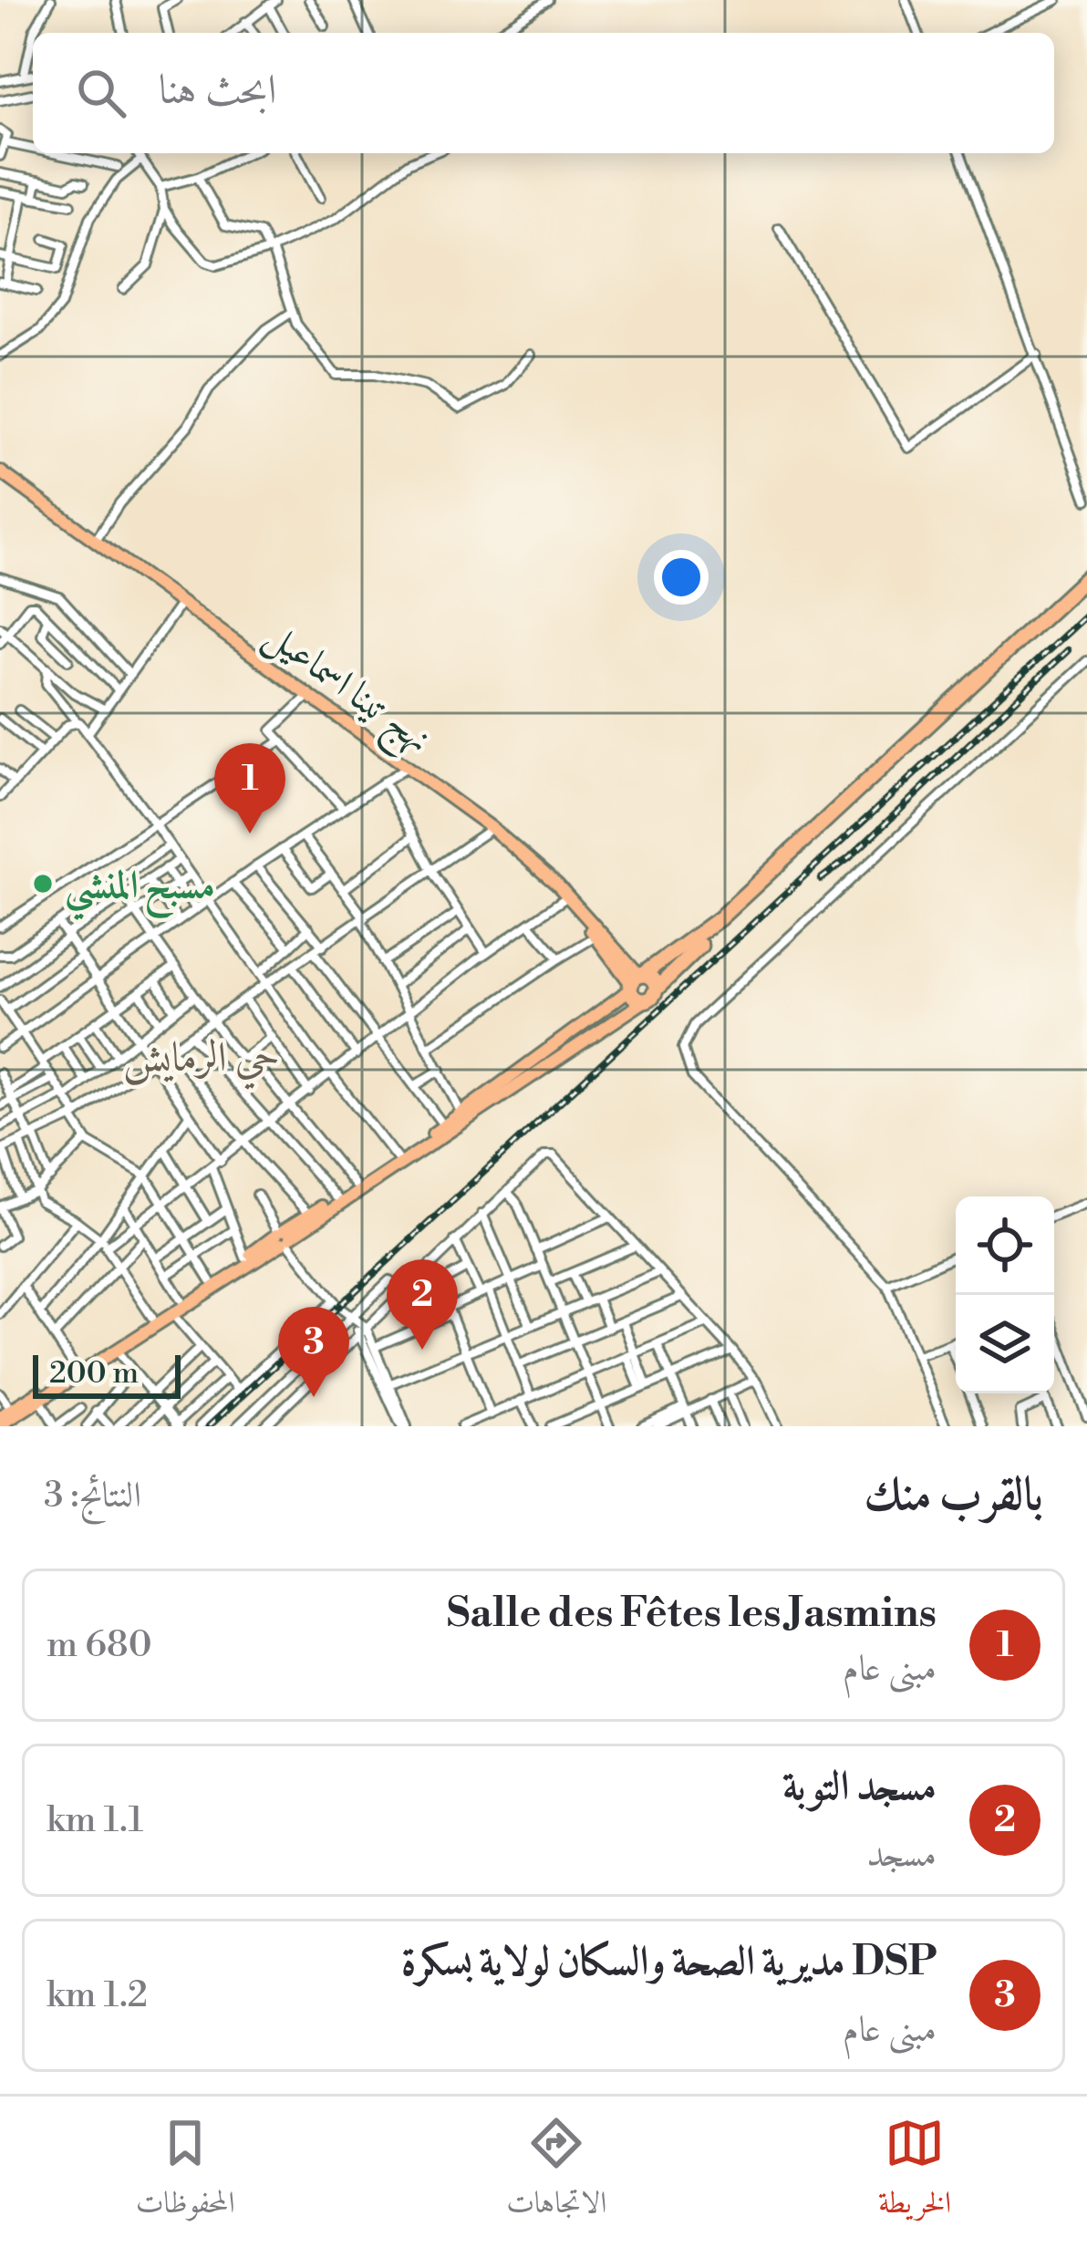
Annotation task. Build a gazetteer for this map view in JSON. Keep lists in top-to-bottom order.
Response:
{
  "streets": {
    "main road": ["نهج تينا اسماعيل"]
  },
  "districts": ["حي الرمايش"],
  "places": ["مسبح المنشي"],
  "scale_bar": "200 m",
  "page": {
    "search": "ابحث هنا",
    "pins": ["1", "2", "3"],
    "scale": "200 m",
    "heading": ["بالقرب منك", "النتائج: 3"],
    "list": [
      {
        "mark": "1",
        "name": "Salle des Fêtes les Jasmins",
        "note": "مبنى عام",
        "value": "680 m"
      },
      {
        "mark": "2",
        "name": "مسجد التوبة",
        "note": "مسجد",
        "value": "1.1 km"
      },
      {
        "mark": "3",
        "name": "DSP مديرية الصحة والسكان لولاية بسكرة",
        "note": "مبنى عام",
        "value": "1.2 km"
      }
    ],
    "nav": ["الخريطة", "الاتجاهات", "المحفوظات"]
  }
}
